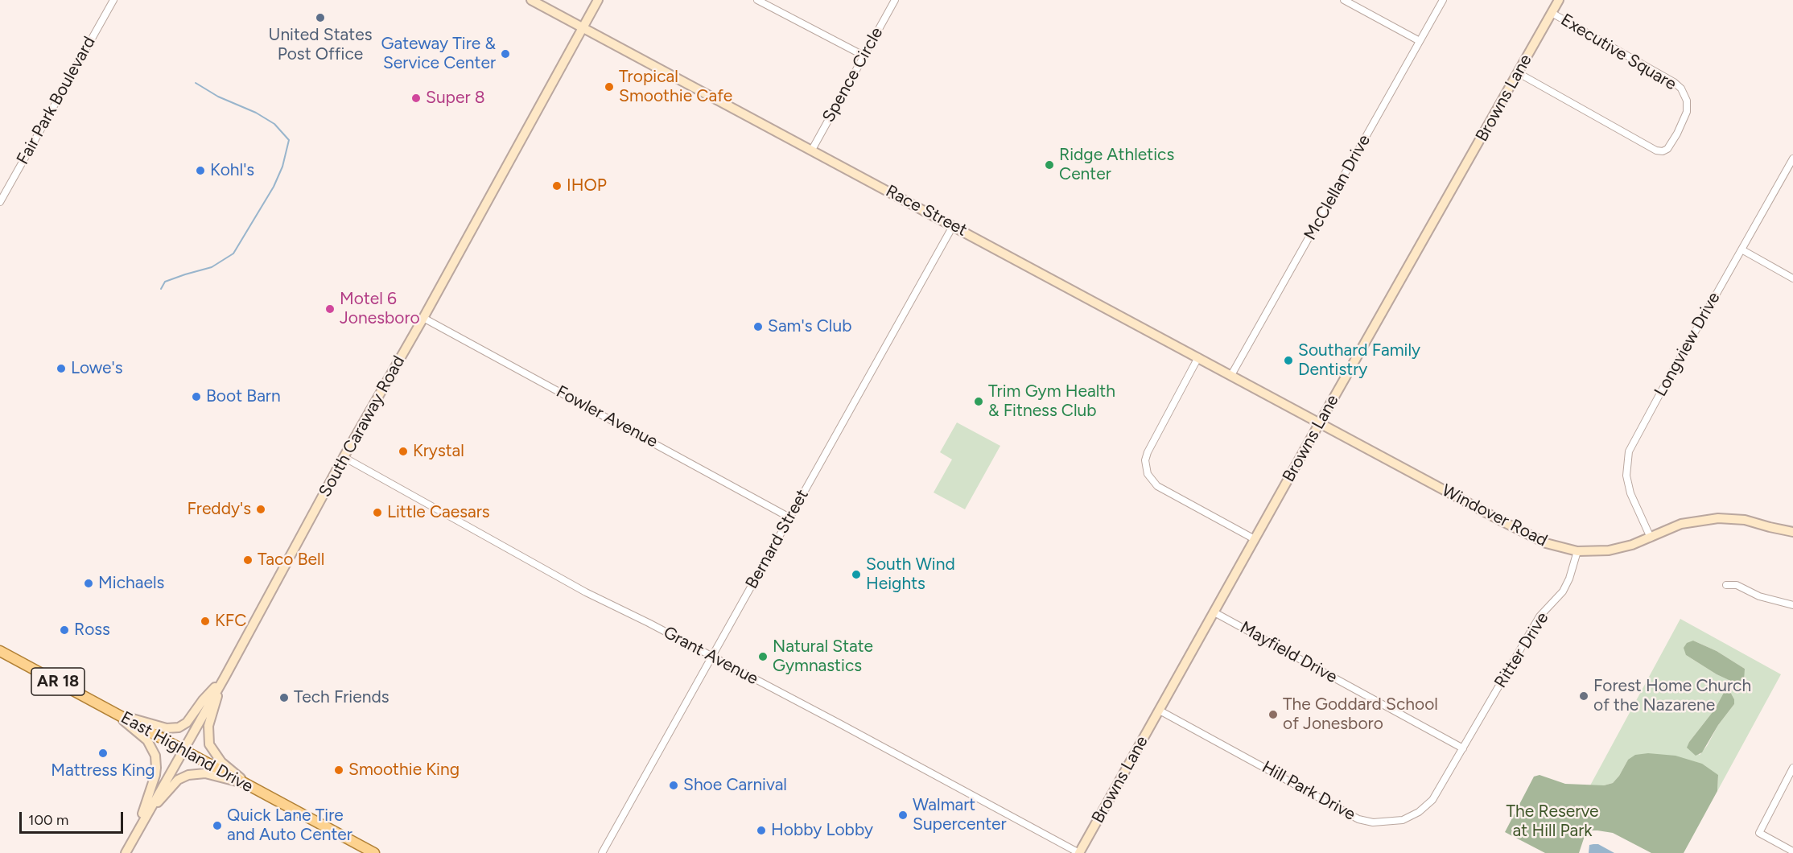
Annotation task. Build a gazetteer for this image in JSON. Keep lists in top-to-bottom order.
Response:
{
  "streets": {
    "main road": ["AR 18", "East Highland Drive"],
    "street": [
      "Executive Square",
      "Spence Circle",
      "Browns Lane",
      "Fair Park Boulevard",
      "McClellan Drive",
      "Race Street",
      "Longview Drive",
      "Fowler Avenue",
      "South Caraway Road",
      "Windover Road",
      "Bernard Street",
      "Ritter Drive",
      "Mayfield Drive",
      "Grant Avenue",
      "Hill Park Drive"
    ]
  },
  "crossings": [
    ["Executive Square", "Browns Lane"],
    ["Spence Circle", "Race Street"],
    ["Browns Lane", "Race Street"],
    ["Browns Lane", "Windover Road"],
    ["Browns Lane", "Mayfield Drive"],
    ["Browns Lane", "Grant Avenue"],
    ["Browns Lane", "Hill Park Drive"],
    ["McClellan Drive", "Race Street"],
    ["Race Street", "South Caraway Road"],
    ["Race Street", "Windover Road"],
    ["Race Street", "Bernard Street"],
    ["Longview Drive", "Windover Road"],
    ["Fowler Avenue", "South Caraway Road"],
    ["Fowler Avenue", "Bernard Street"],
    ["South Caraway Road", "Grant Avenue"],
    ["South Caraway Road", "East Highland Drive"],
    ["Windover Road", "Ritter Drive"],
    ["Bernard Street", "Grant Avenue"],
    ["Ritter Drive", "Mayfield Drive"],
    ["Ritter Drive", "Hill Park Drive"],
    ["Mayfield Drive", "Hill Park Drive"]
  ],
  "parks": ["The Reserve at Hill Park"],
  "places": [
    "United States Post Office",
    "Gateway Tire & Service Center",
    "Tropical Smoothie Cafe",
    "Super 8",
    "Ridge Athletics Center",
    "Kohl's",
    "IHOP",
    "Motel 6 Jonesboro",
    "Sam's Club",
    "Southard Family Dentistry",
    "Lowe's",
    "Boot Barn",
    "Trim Gym Health & Fitness Club",
    "Krystal",
    "Freddy's",
    "Little Caesars",
    "Taco Bell",
    "South Wind Heights",
    "Michaels",
    "KFC",
    "Ross",
    "Natural State Gymnastics",
    "Forest Home Church of the Nazarene",
    "Tech Friends",
    "The Goddard School of Jonesboro",
    "Mattress King",
    "Smoothie King",
    "Shoe Carnival",
    "Walmart Supercenter",
    "Quick Lane Tire and Auto Center",
    "Hobby Lobby"
  ],
  "scale_bar": "100 m"
}
